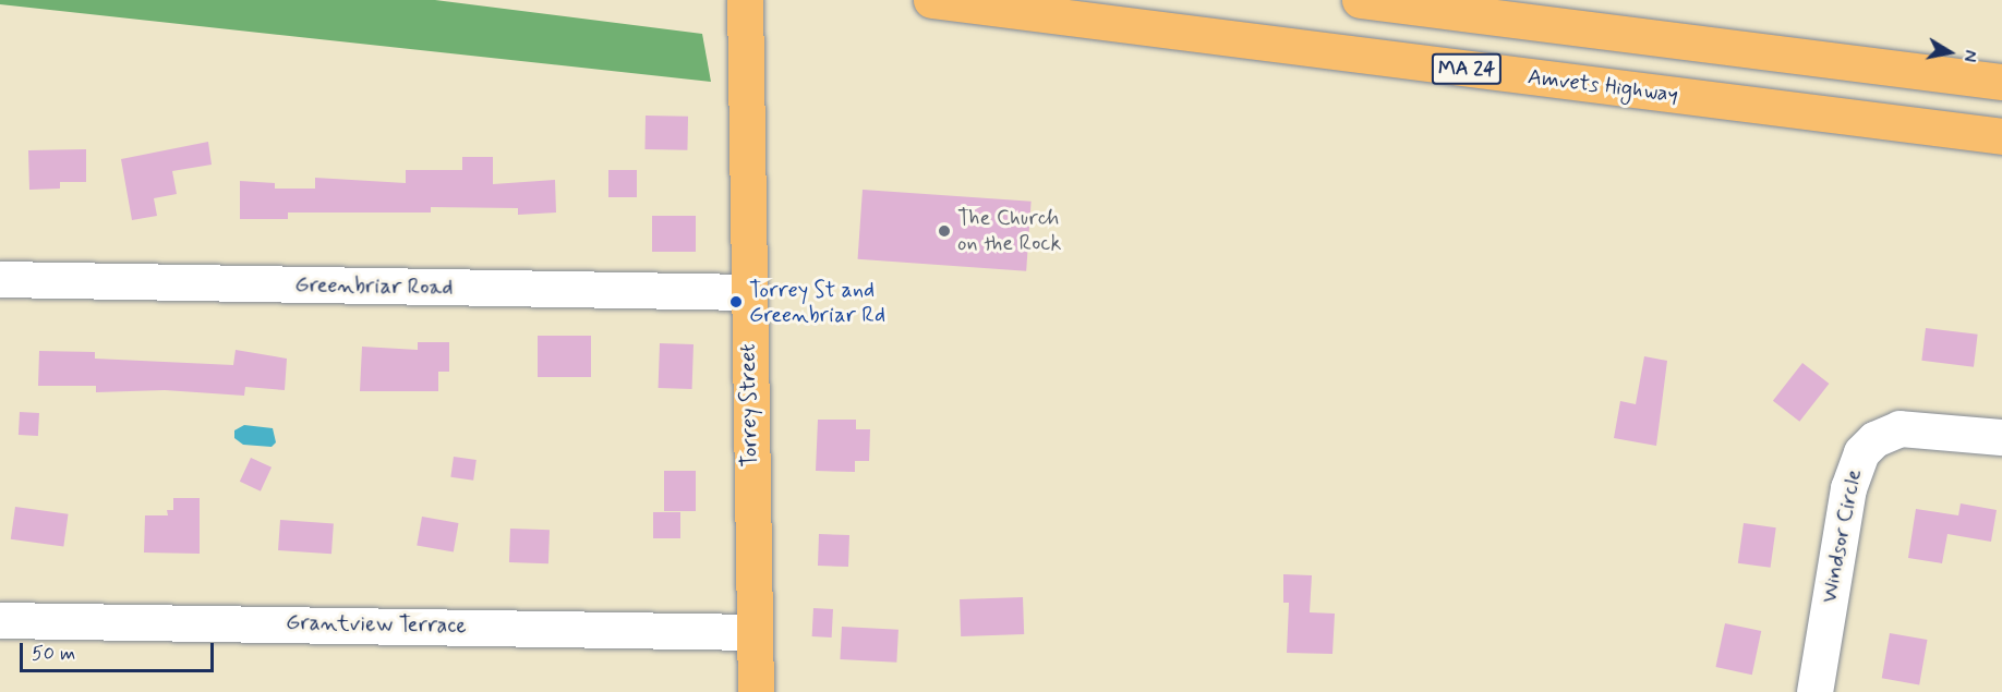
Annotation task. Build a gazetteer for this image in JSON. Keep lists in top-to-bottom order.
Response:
{
  "streets": {
    "main road": ["MA 24", "Amvets Highway", "Torrey Street"],
    "street": ["Greenbriar Road", "Windsor Circle", "Grantview Terrace"]
  },
  "crossings": [
    ["Greenbriar Road", "Torrey Street"],
    ["Torrey Street", "Grantview Terrace"]
  ],
  "places": ["The Church on the Rock", "Torrey St and Greenbriar Rd"],
  "scale_bar": "50 m",
  "north": "right"
}
